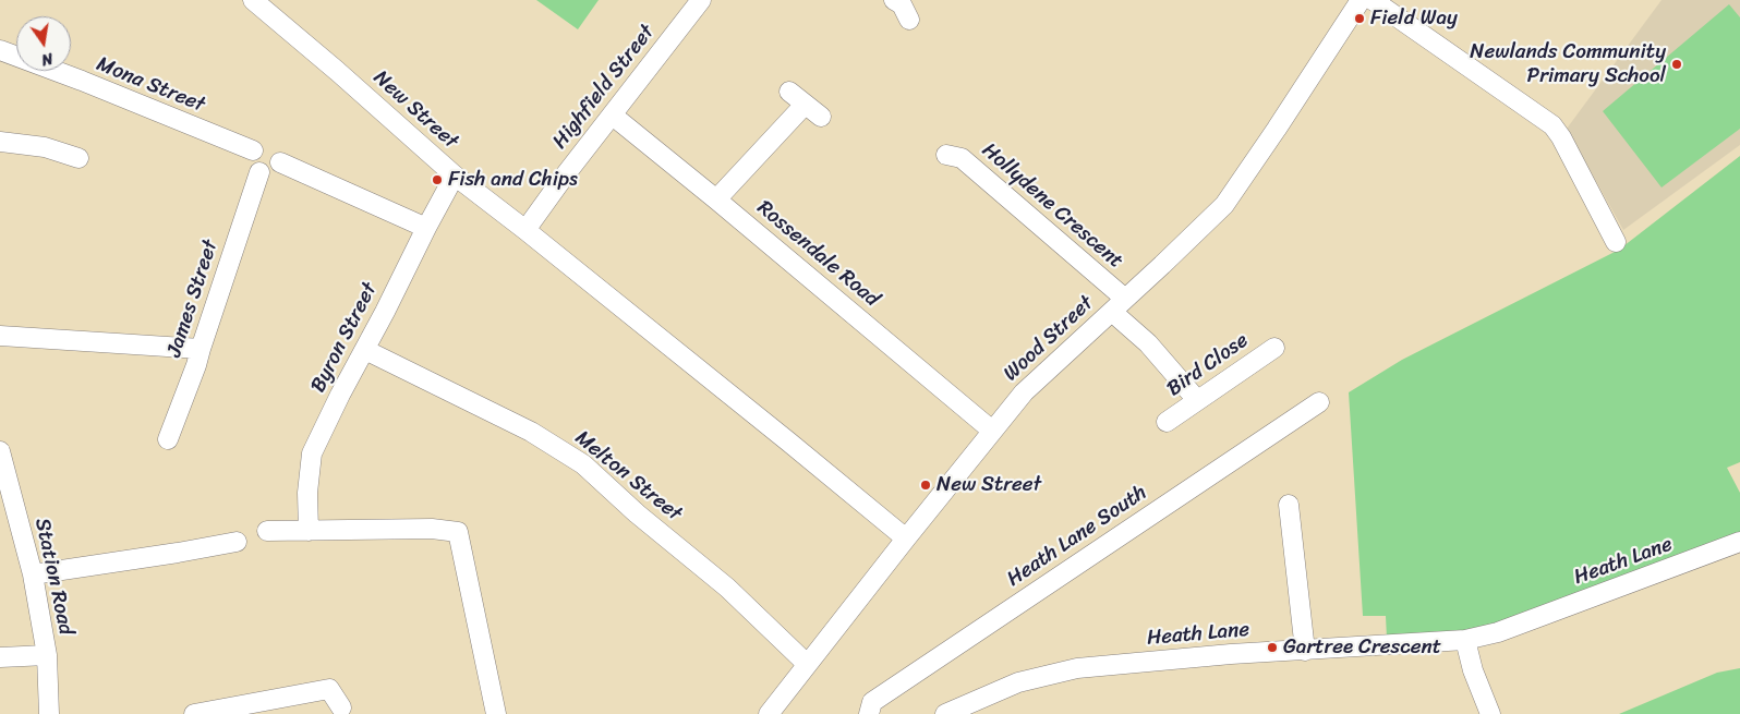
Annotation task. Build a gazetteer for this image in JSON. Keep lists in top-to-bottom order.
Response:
{
  "streets": {
    "street": [
      "Mona Street",
      "Highfield Street",
      "New Street",
      "Hollydene Crescent",
      "Rossendale Road",
      "James Street",
      "Byron Street",
      "Wood Street",
      "Bird Close",
      "Melton Street",
      "Heath Lane South",
      "Heath Lane",
      "Station Road"
    ]
  },
  "crossings": [
    ["Highfield Street", "New Street"],
    ["Highfield Street", "Rossendale Road"],
    ["New Street", "Byron Street"],
    ["New Street", "Wood Street"],
    ["Hollydene Crescent", "Wood Street"],
    ["Hollydene Crescent", "Bird Close"],
    ["Rossendale Road", "Wood Street"],
    ["Byron Street", "Melton Street"],
    ["Wood Street", "Melton Street"]
  ],
  "places": [
    "Field Way",
    "Newlands Community Primary School",
    "Fish and Chips",
    "New Street",
    "Gartree Crescent"
  ],
  "north": "bottom"
}
